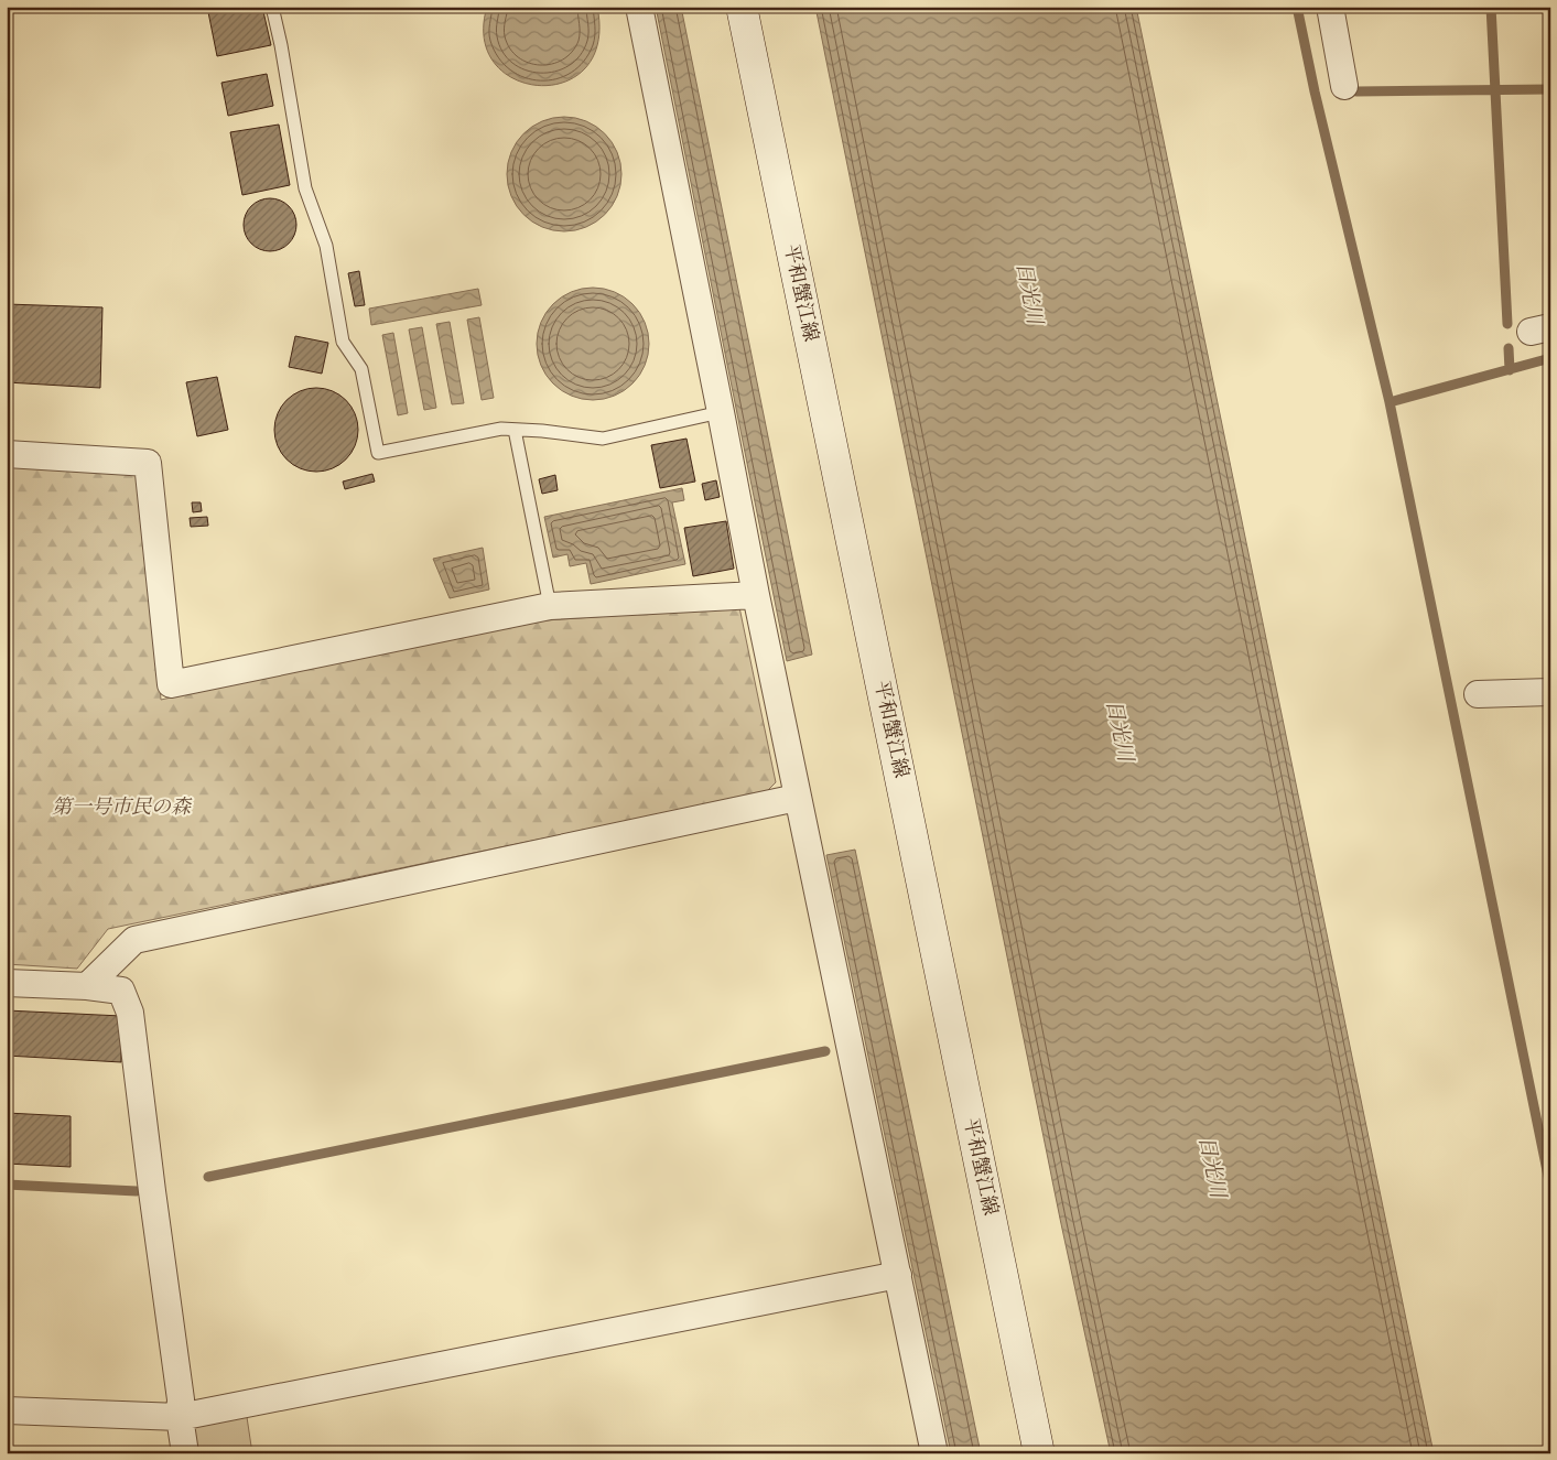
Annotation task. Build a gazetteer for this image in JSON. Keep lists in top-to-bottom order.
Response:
{
  "streets": {
    "main road": ["平和蟹江線"]
  },
  "water": ["日光川"],
  "parks": ["第一号市民の森"]
}
